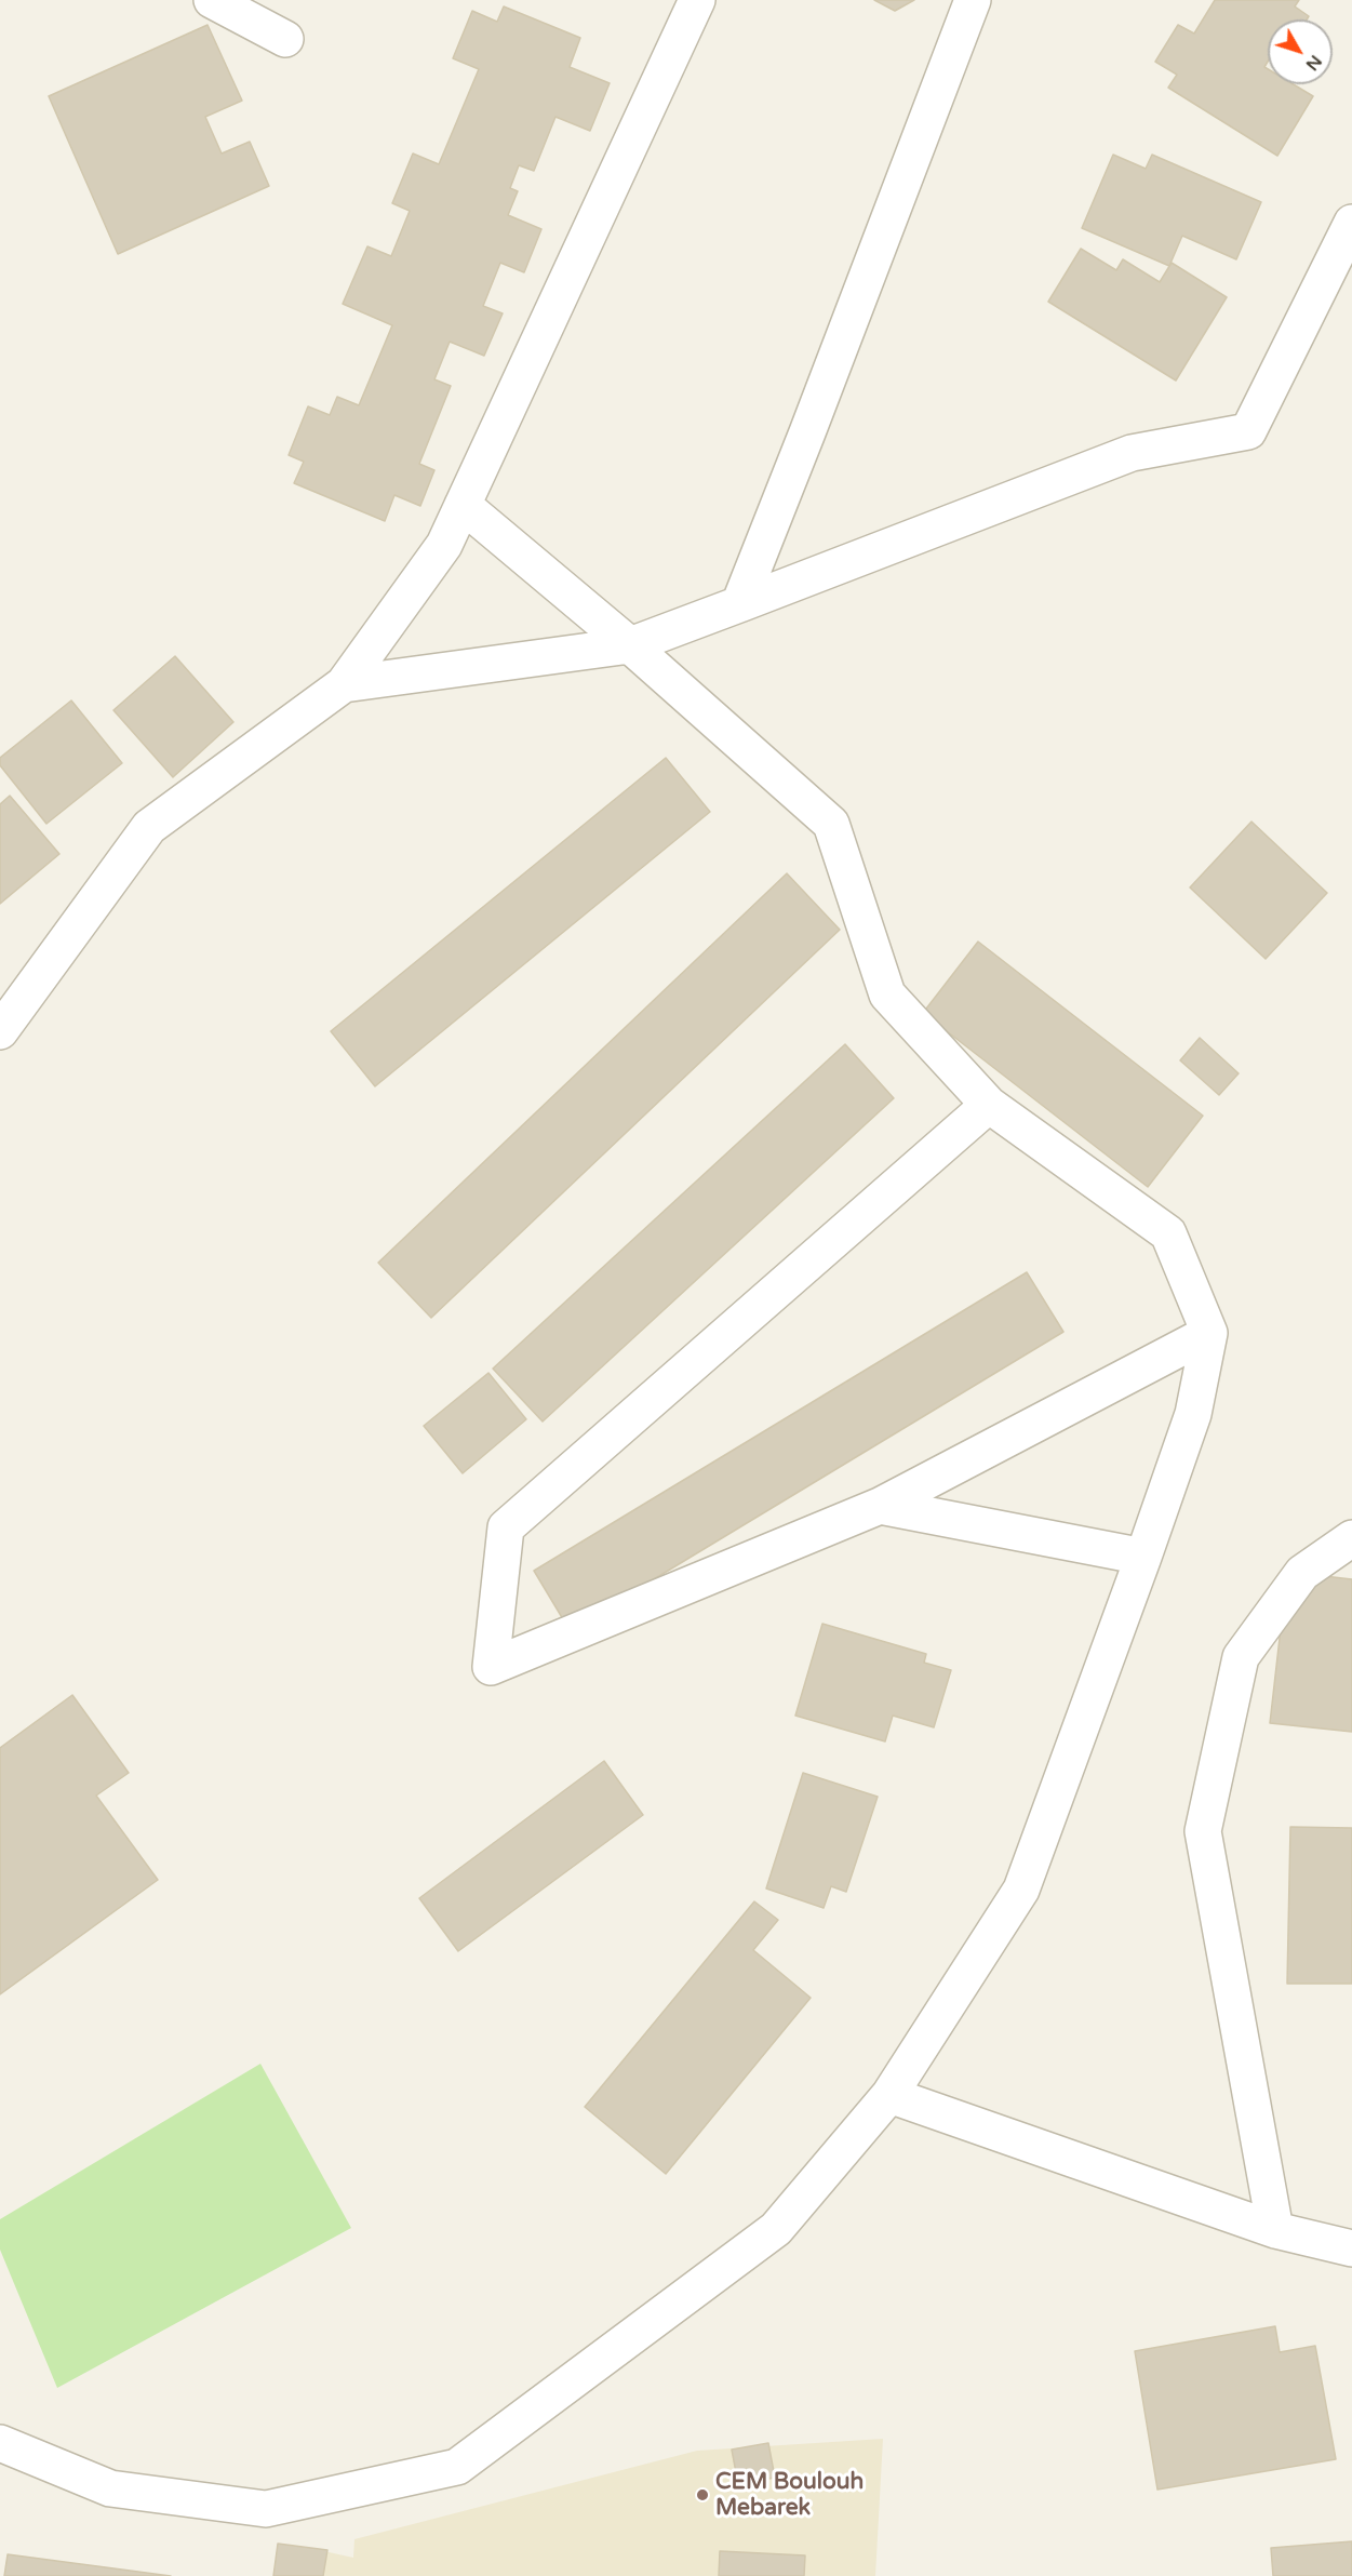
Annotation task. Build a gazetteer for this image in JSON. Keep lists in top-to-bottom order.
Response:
{
  "places": ["CEM Boulouh Mebarek"],
  "north": "bottom right"
}
